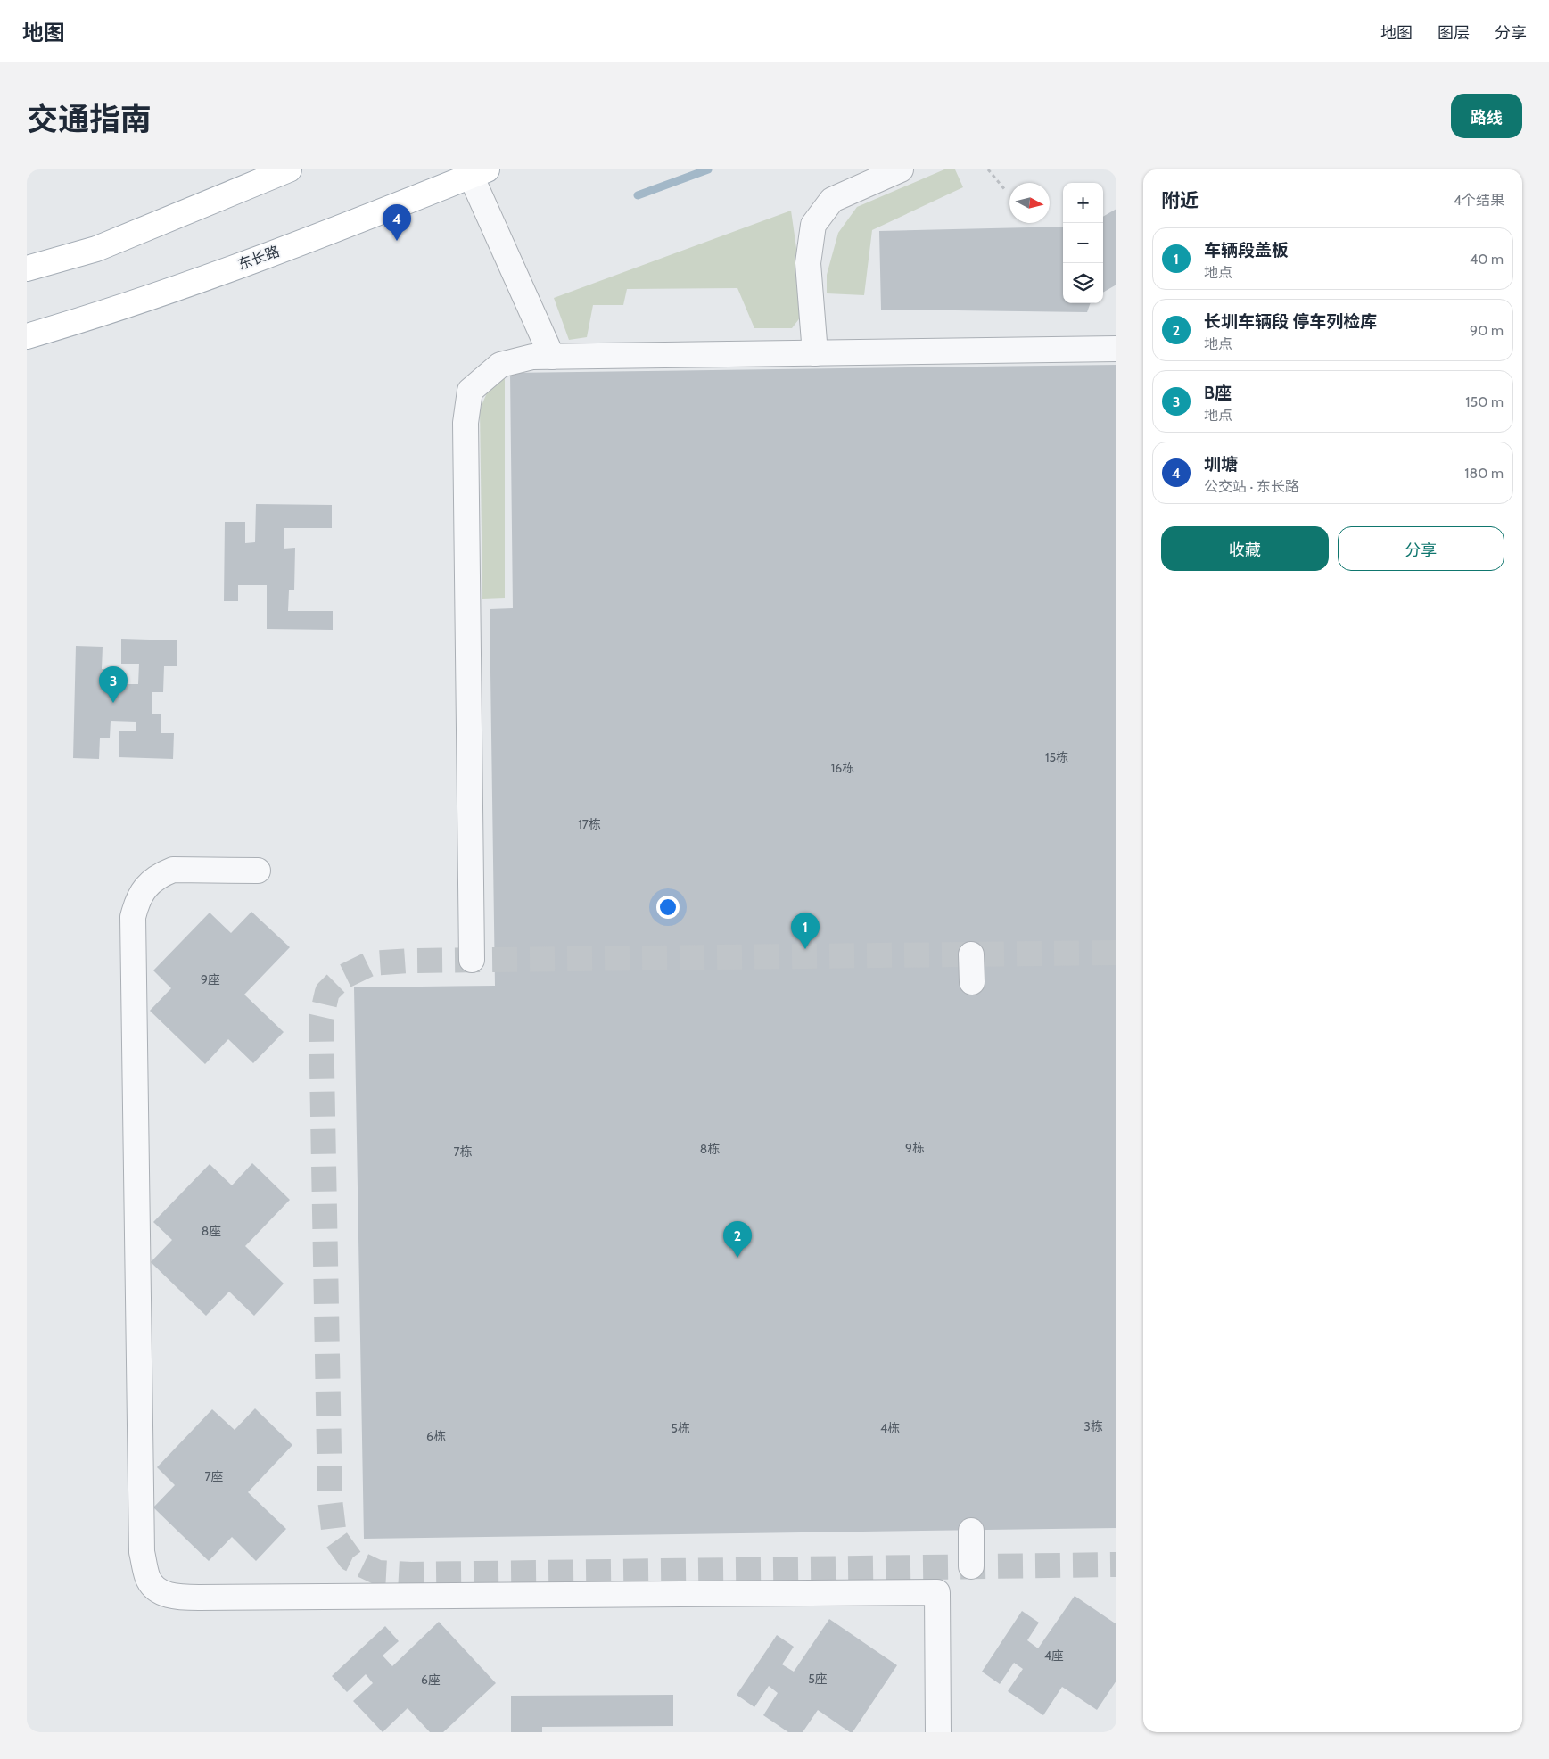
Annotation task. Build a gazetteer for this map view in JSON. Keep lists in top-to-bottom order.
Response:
{
  "streets": {
    "main road": ["东长路"]
  },
  "house_numbers": [
    "15栋",
    "16栋",
    "17栋",
    "9座",
    "9栋",
    "8栋",
    "7栋",
    "8座",
    "3栋",
    "5栋",
    "4栋",
    "6栋",
    "7座",
    "4座",
    "5座",
    "6座"
  ],
  "north": "right",
  "page": {
    "header": "地图",
    "nav": ["地图", "图层", "分享"],
    "title": "交通指南",
    "buttons": [
      "路线",
      ["收藏", "分享"]
    ],
    "heading": ["附近", "4个结果"],
    "map_buttons": ["+", "−"],
    "pins": [
      "4",
      "3",
      "1",
      "2"
    ],
    "list": [
      {
        "mark": "1",
        "name": "车辆段盖板",
        "note": "地点",
        "value": "40 m"
      },
      {
        "mark": "2",
        "name": "长圳车辆段 停车列检库",
        "note": "地点",
        "value": "90 m"
      },
      {
        "mark": "3",
        "name": "B座",
        "note": "地点",
        "value": "150 m"
      },
      {
        "mark": "4",
        "name": "圳塘",
        "note": "公交站 · 东长路",
        "value": "180 m"
      }
    ]
  }
}
